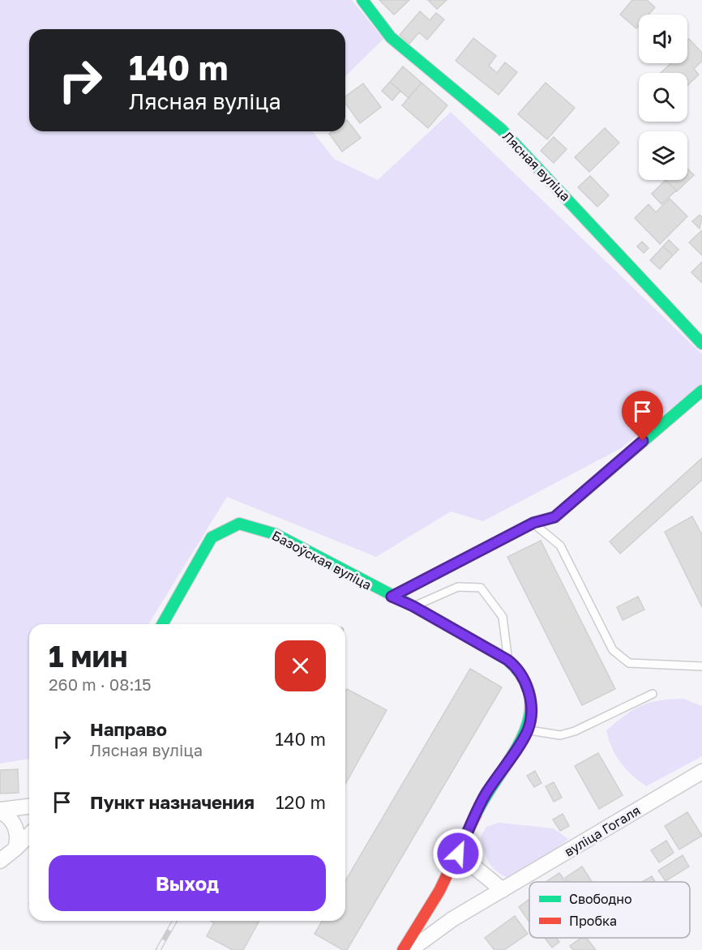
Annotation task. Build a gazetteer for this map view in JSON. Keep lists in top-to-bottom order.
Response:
{
  "streets": {
    "street": ["Лясная вуліца", "Базоўская вуліца", "вуліца Гогаля"]
  },
  "legend": ["Свободно", "Пробка"],
  "page": {
    "turn": ["140 m", "Лясная вуліца"],
    "heading": ["1 мин", "260 m · 08:15"],
    "list": [
      {
        "name": "Направо",
        "note": "Лясная вуліца",
        "value": "140 m"
      },
      {
        "name": "Пункт назначения",
        "value": "120 m"
      }
    ],
    "buttons": "Выход"
  }
}
